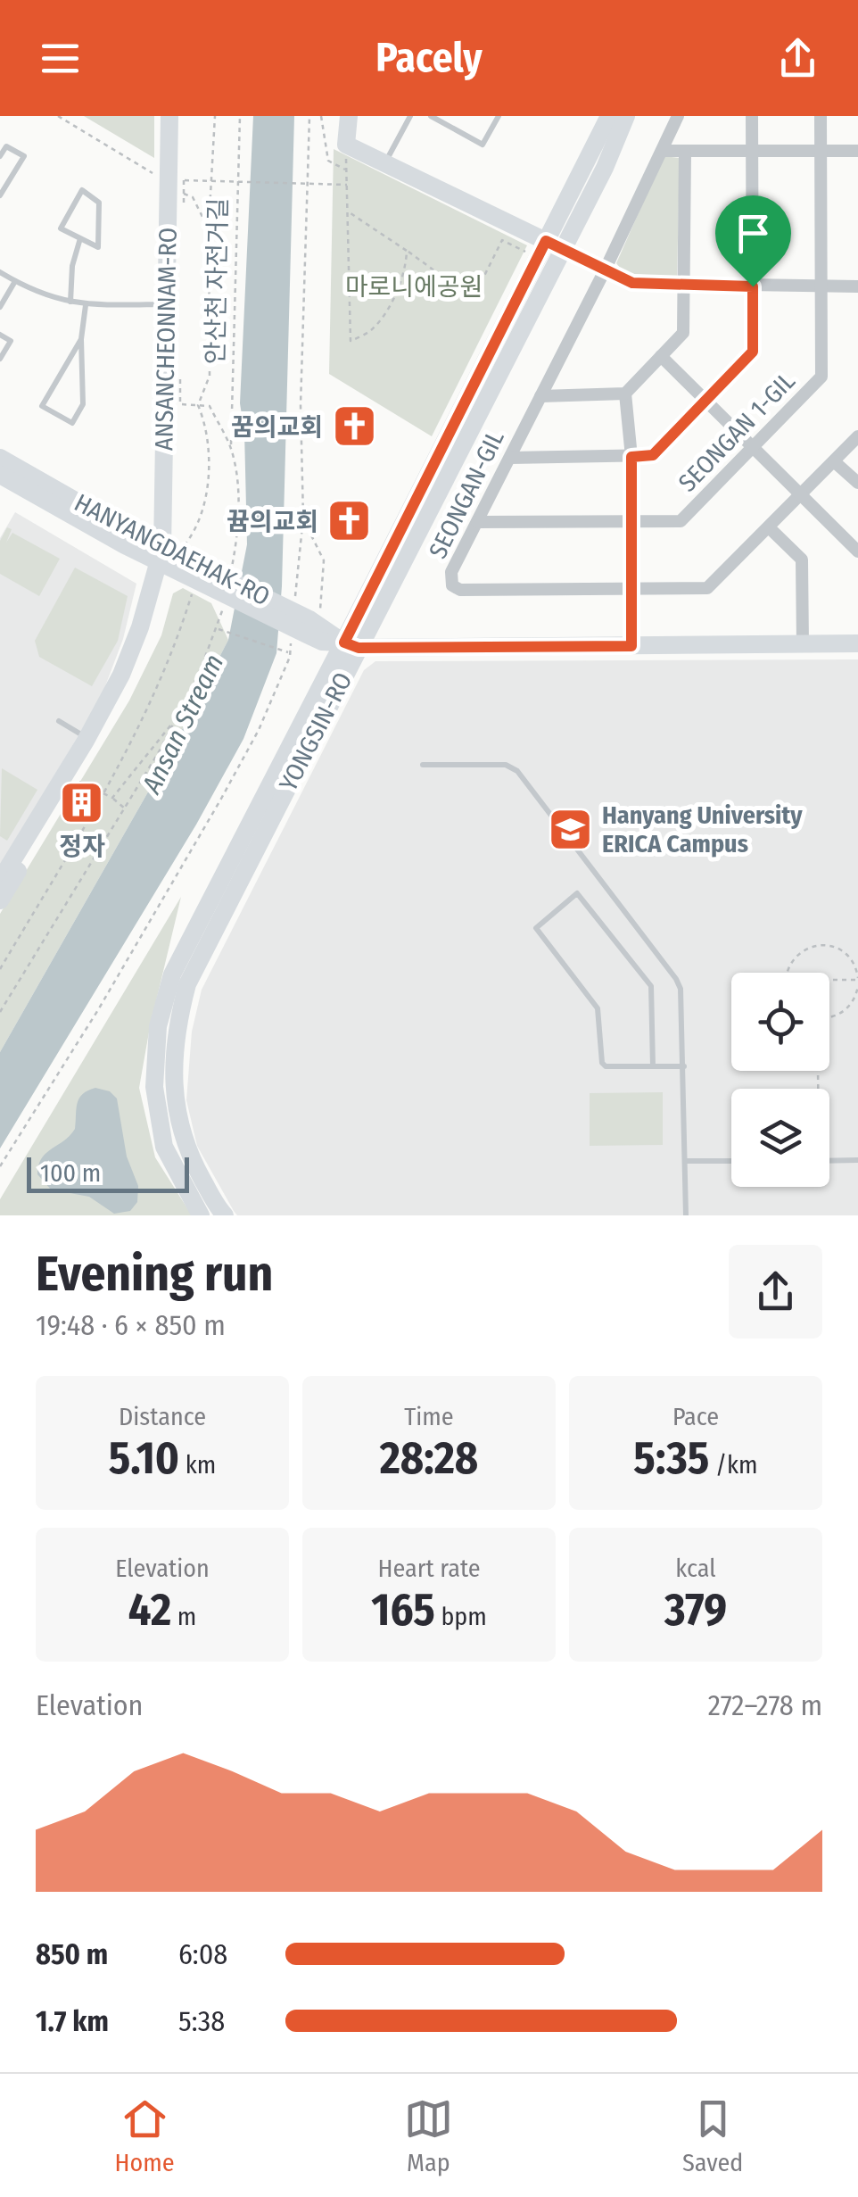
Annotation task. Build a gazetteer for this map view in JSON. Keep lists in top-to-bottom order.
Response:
{
  "streets": {
    "main road": ["ANSANCHEONNAM-RO", "HANYANGDAEHAK-RO", "YONGSIN-RO"],
    "street": ["SEONGAN 1-GIL", "SEONGAN-GIL"],
    "path": ["안산천 자전거길"]
  },
  "crossings": [
    ["ANSANCHEONNAM-RO", "HANYANGDAEHAK-RO"],
    ["SEONGAN 1-GIL", "SEONGAN-GIL"],
    ["HANYANGDAEHAK-RO", "YONGSIN-RO"]
  ],
  "water": ["Ansan Stream"],
  "parks": ["마로니에공원"],
  "places": {
    "church": ["꿈의교회", "뀸의교회"],
    "building": ["정자"],
    "school or university": ["Hanyang University ERICA Campus"]
  },
  "scale_bar": "100 m",
  "page": {
    "header": "Pacely",
    "scale": "100 m",
    "heading": ["Evening run", "19:48 · 6 × 850 m"],
    "stats": [
      ["Distance", "5.10 km"],
      ["Time", "28:28"],
      ["Pace", "5:35 /km"],
      ["Elevation", "42 m"],
      ["Heart rate", "165 bpm"],
      ["kcal", "379"]
    ],
    "chart": ["Elevation", "272–278 m"],
    "list": [
      {
        "name": "850 m",
        "note": "6:08"
      },
      {
        "name": "1.7 km",
        "note": "5:38"
      }
    ],
    "tabs": ["Home", "Map", "Saved"]
  }
}
